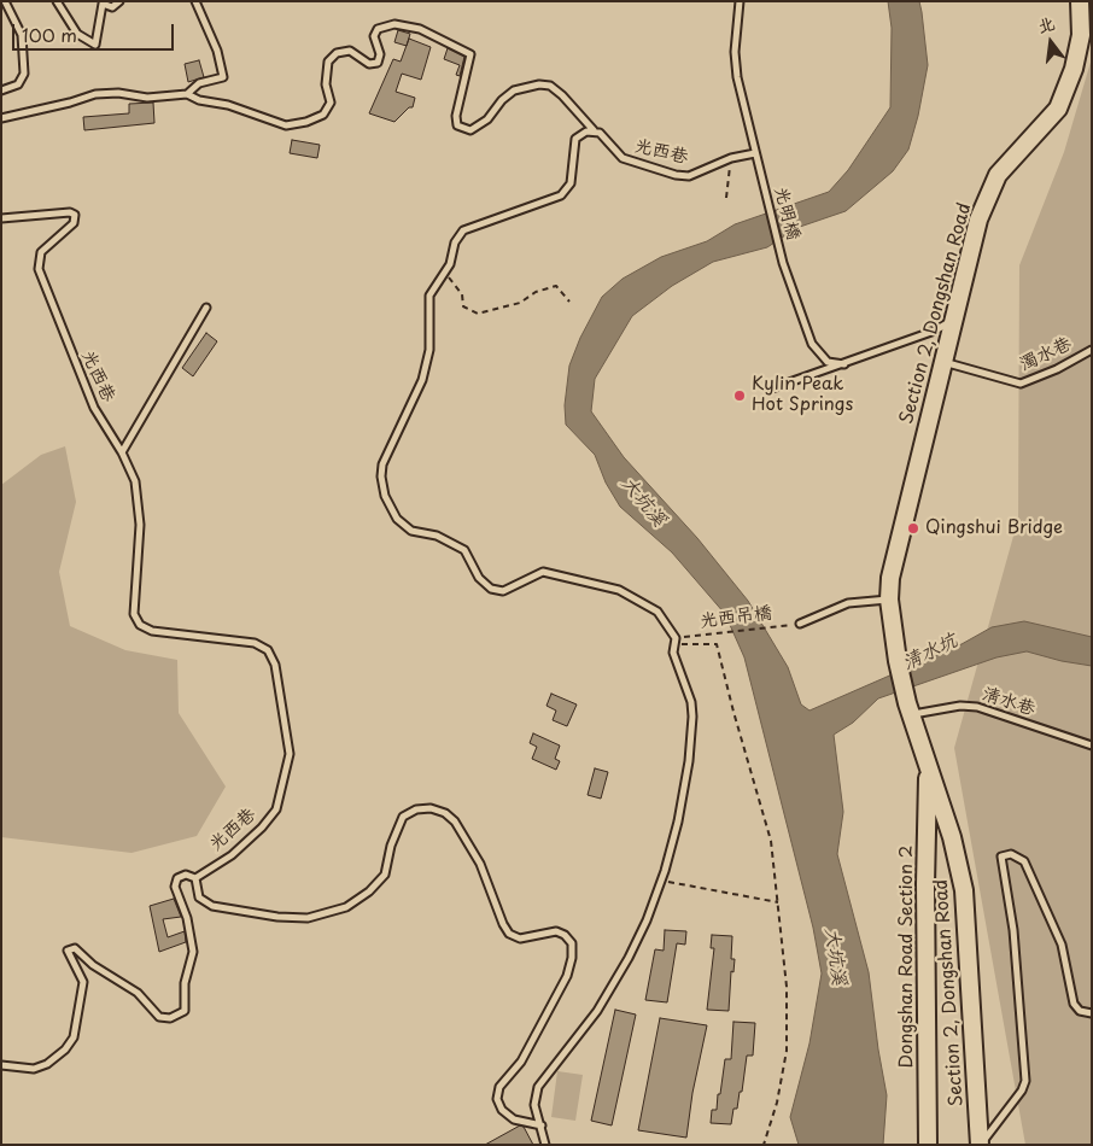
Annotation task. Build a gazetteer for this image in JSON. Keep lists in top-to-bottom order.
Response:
{
  "streets": {
    "main road": ["Section 2, Dongshan Road", "Dongshan Road Section 2"],
    "lane": [
      "光西巷",
      "光明橋",
      "濁水巷",
      "清水巷"
    ],
    "path": ["光西吊橋"]
  },
  "crossings": [
    ["光西巷", "光明橋"],
    ["Section 2, Dongshan Road", "濁水巷"],
    ["Section 2, Dongshan Road", "清水巷"],
    ["Section 2, Dongshan Road", "Dongshan Road Section 2"]
  ],
  "water": ["大坑溪", "清水坑"],
  "places": ["Kylin Peak Hot Springs", "Qingshui Bridge"],
  "scale_bar": "100 m",
  "north": "top"
}
